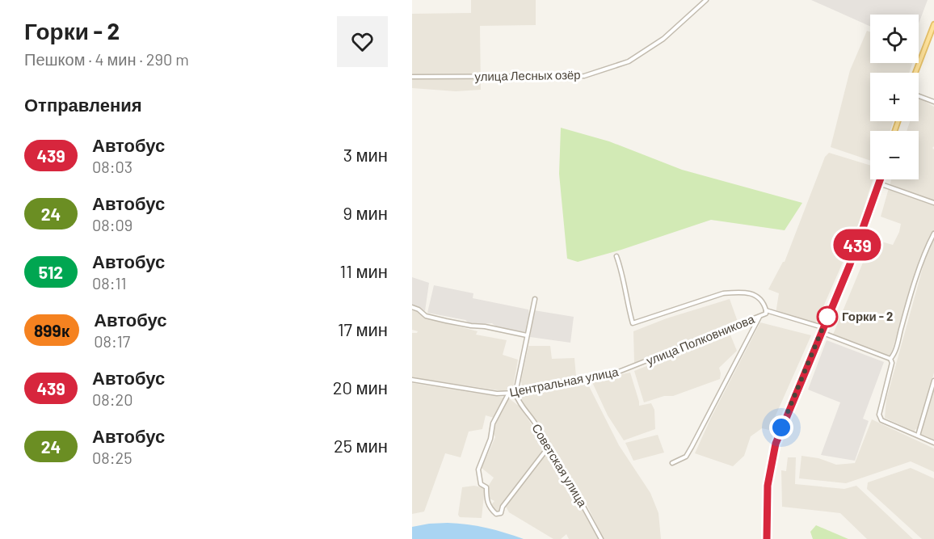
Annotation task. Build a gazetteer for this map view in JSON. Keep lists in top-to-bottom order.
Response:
{
  "streets": {
    "street": [
      "улица Лесных озёр",
      "улица Полковникова",
      "Центральная улица",
      "Советская улица"
    ]
  },
  "crossings": [
    ["улица Полковникова", "Центральная улица"],
    ["Центральная улица", "Советская улица"]
  ],
  "places": ["Горки - 2"],
  "lines": ["bus line 439"],
  "page": {
    "heading": [
      ["Горки - 2", "Пешком · 4 мин · 290 m"],
      "Отправления"
    ],
    "on_map": "439",
    "map_buttons": ["+", "−"],
    "list": [
      {
        "mark": "439",
        "name": "Автобус",
        "note": "08:03",
        "value": "3 мин"
      },
      {
        "mark": "24",
        "name": "Автобус",
        "note": "08:09",
        "value": "9 мин"
      },
      {
        "mark": "512",
        "name": "Автобус",
        "note": "08:11",
        "value": "11 мин"
      },
      {
        "mark": "899к",
        "name": "Автобус",
        "note": "08:17",
        "value": "17 мин"
      },
      {
        "mark": "439",
        "name": "Автобус",
        "note": "08:20",
        "value": "20 мин"
      },
      {
        "mark": "24",
        "name": "Автобус",
        "note": "08:25",
        "value": "25 мин"
      }
    ]
  }
}
